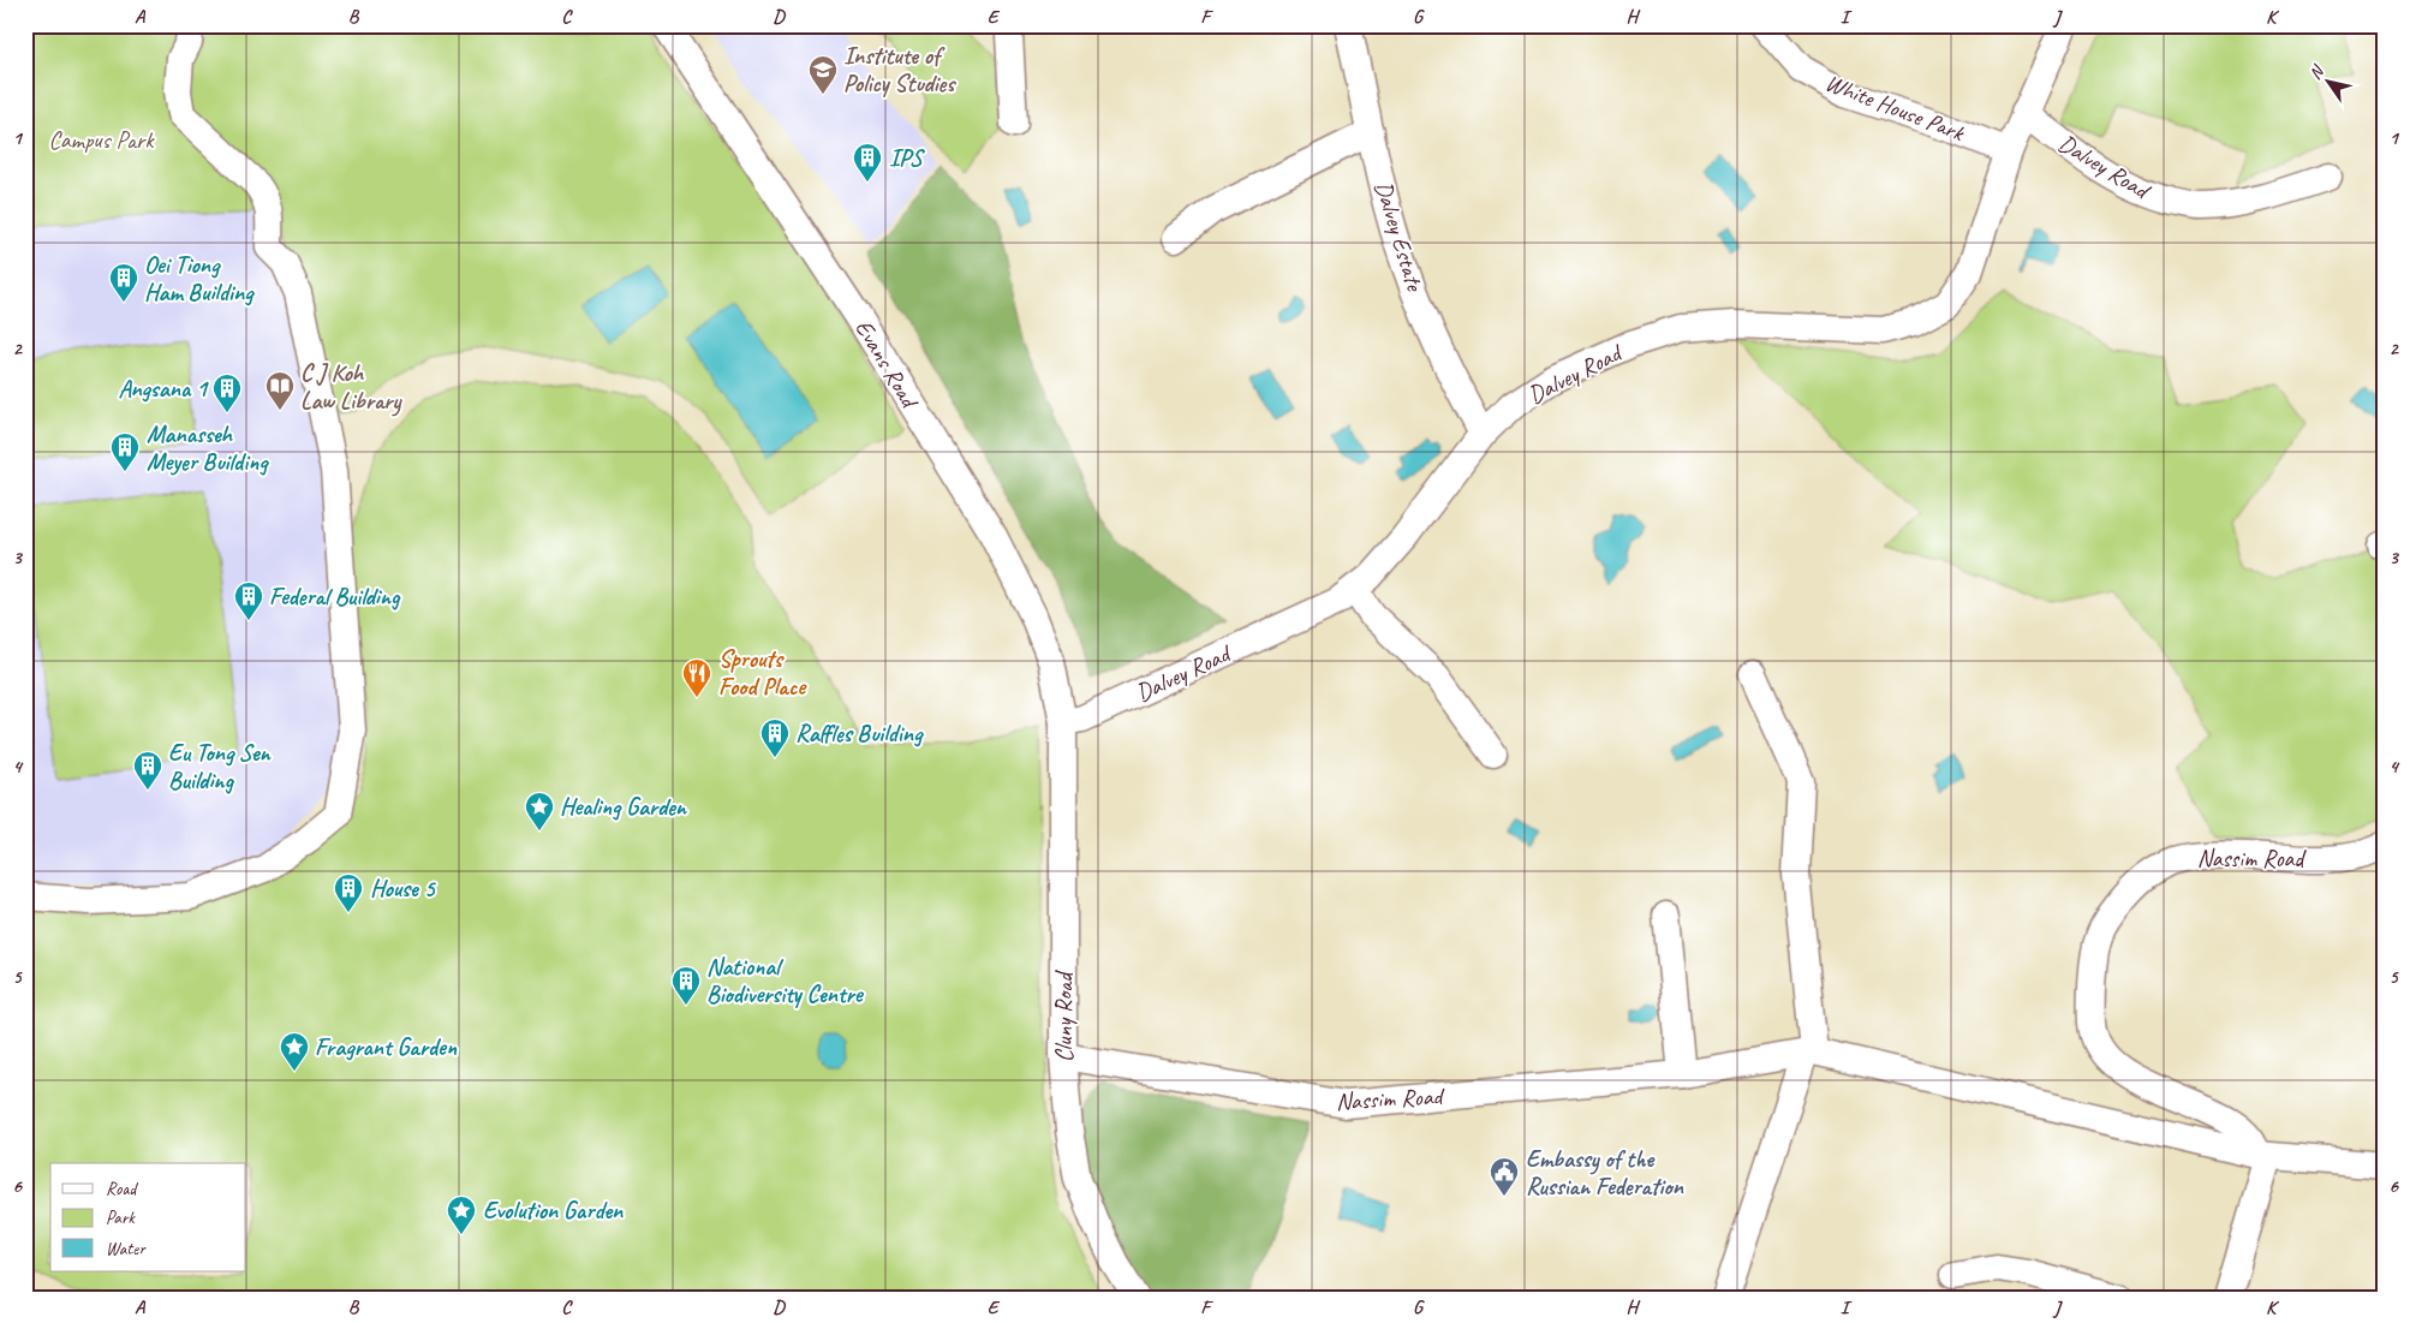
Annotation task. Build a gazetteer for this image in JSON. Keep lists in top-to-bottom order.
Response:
{
  "streets": {
    "street": [
      "White House Park",
      "Dalvey Road",
      "Dalvey Estate",
      "Evans Road",
      "Nassim Road",
      "Cluny Road"
    ]
  },
  "crossings": [
    ["White House Park", "Dalvey Road"],
    ["Dalvey Road", "Dalvey Estate"],
    ["Dalvey Road", "Evans Road"],
    ["Dalvey Road", "Cluny Road"],
    ["Evans Road", "Cluny Road"],
    ["Nassim Road", "Cluny Road"]
  ],
  "parks": ["Campus Park"],
  "places": {
    "school or university": ["Institute of Policy Studies"],
    "building": [
      "IPS",
      "Oei Tiong Ham Building",
      "Angsana 1",
      "Manasseh Meyer Building",
      "Federal Building",
      "Raffles Building",
      "Eu Tong Sen Building",
      "House 5",
      "National Biodiversity Centre"
    ],
    "library": ["C J Koh Law Library"],
    "restaurant": ["Sprouts Food Place"],
    "place": ["Healing Garden", "Fragrant Garden", "Evolution Garden"],
    "public building": ["Embassy of the Russian Federation"]
  },
  "legend": ["Road", "Park", "Water"],
  "north": "top left",
  "grid": {
    "columns": [
      "A",
      "B",
      "C",
      "D",
      "E",
      "F",
      "G",
      "H",
      "I",
      "J",
      "K"
    ],
    "rows": [
      "1",
      "2",
      "3",
      "4",
      "5",
      "6"
    ]
  }
}
